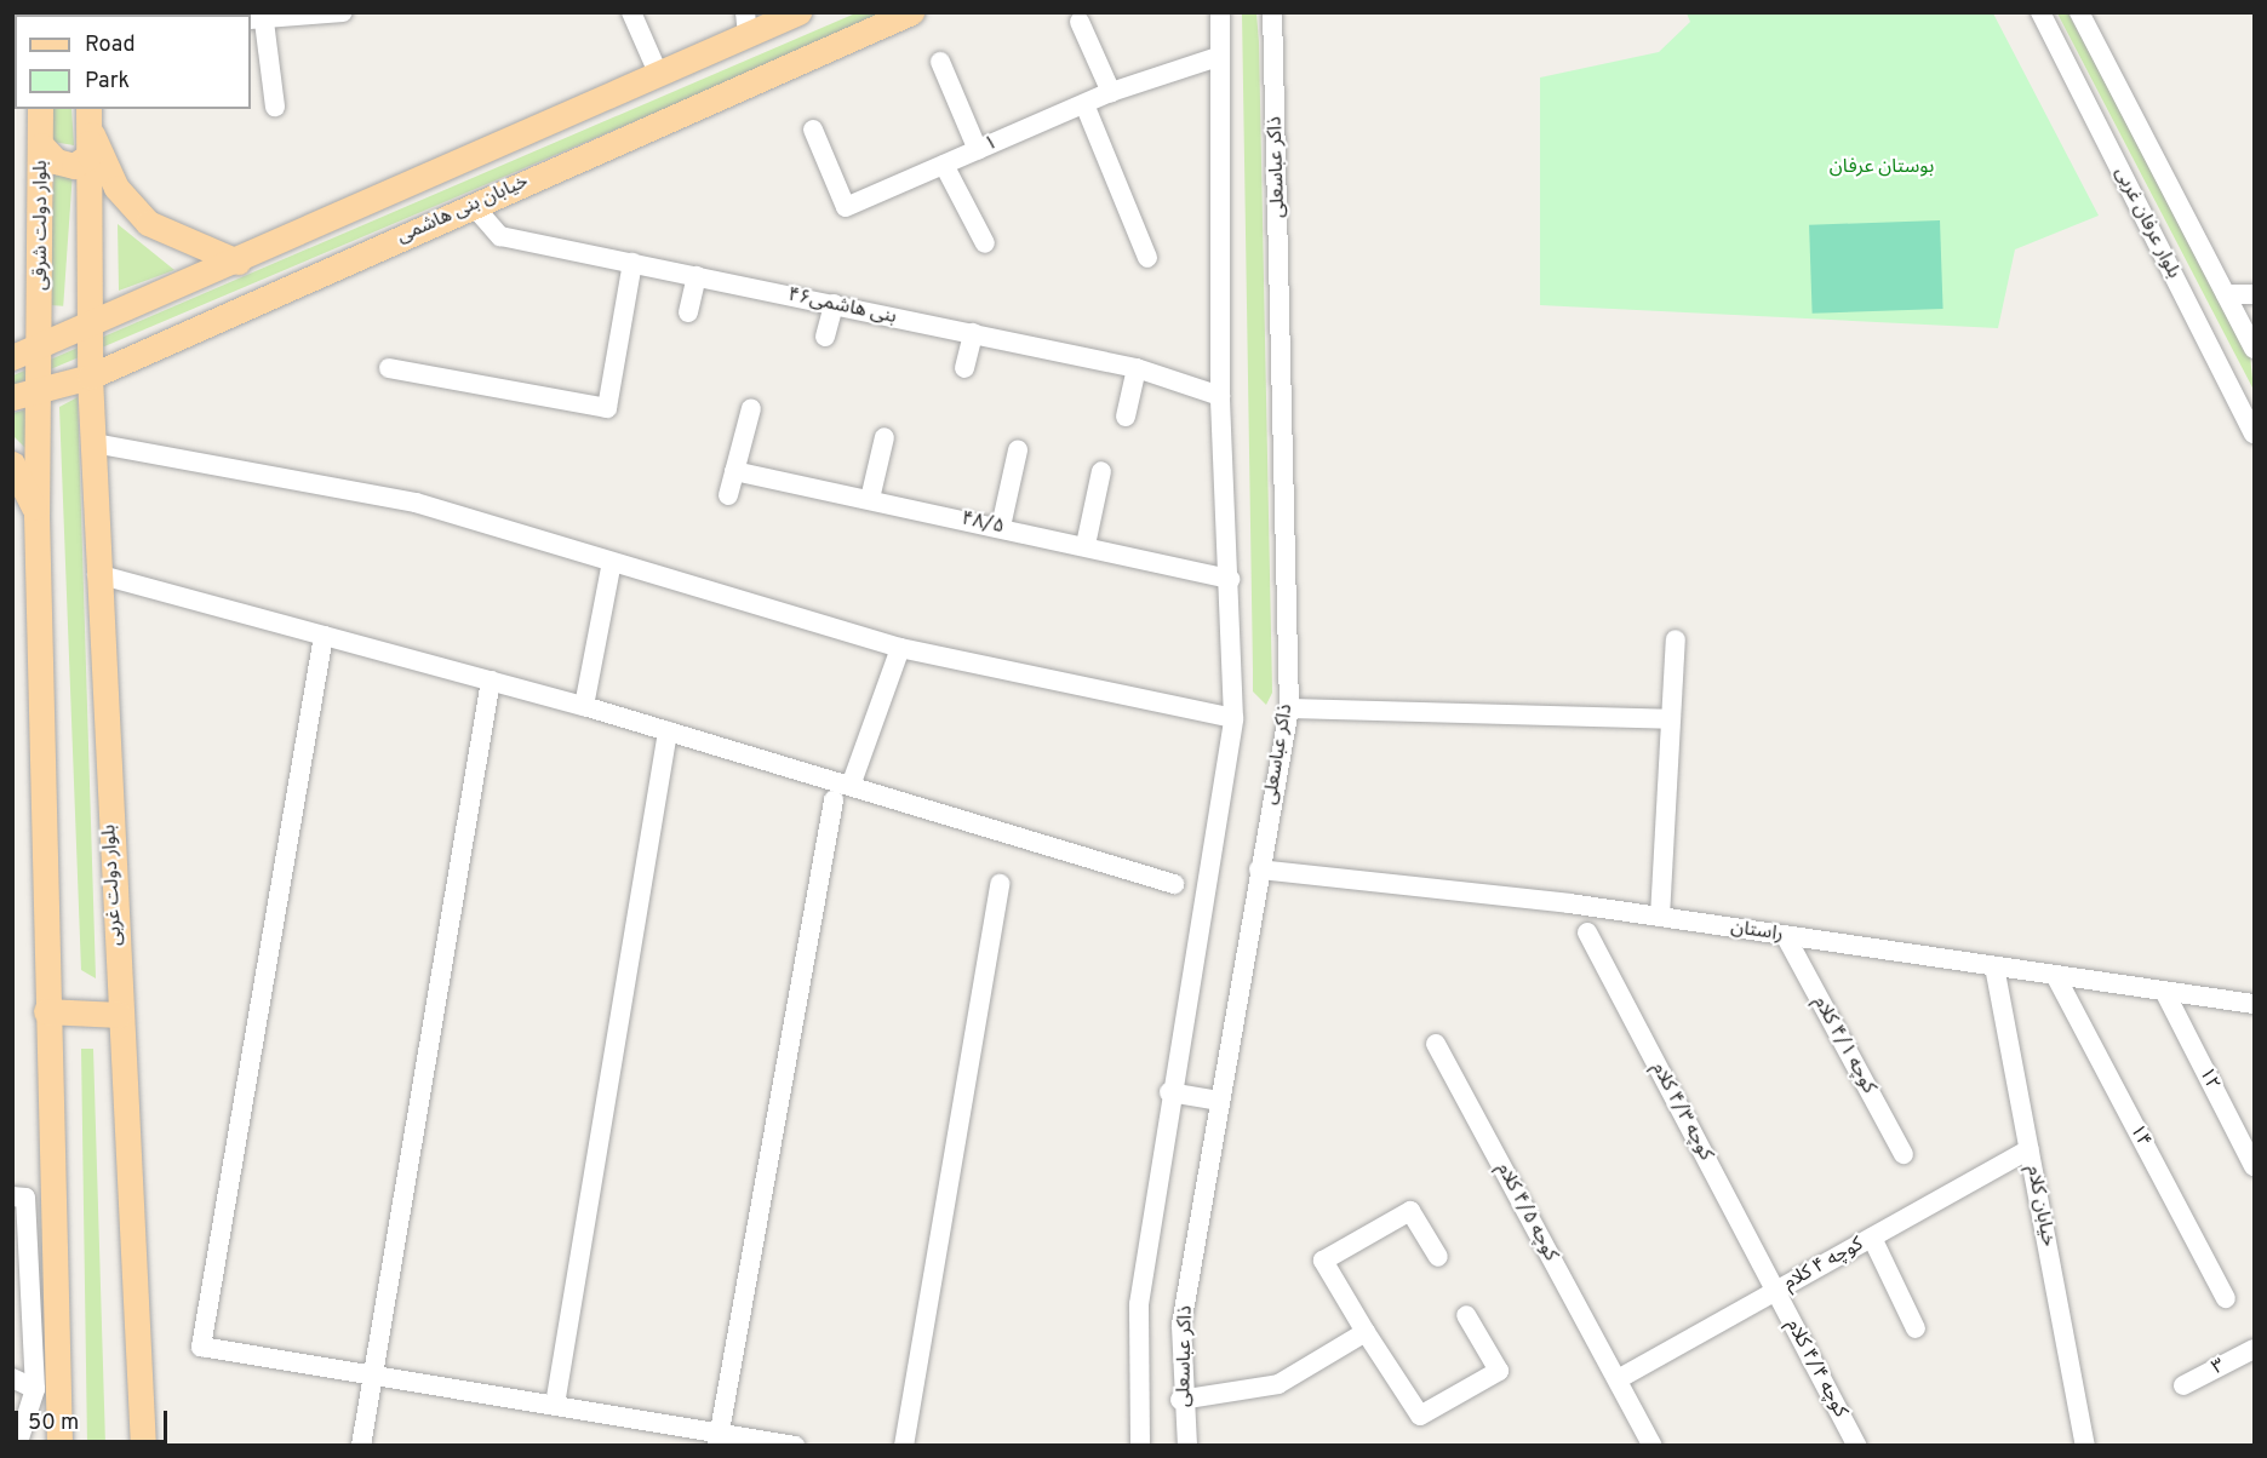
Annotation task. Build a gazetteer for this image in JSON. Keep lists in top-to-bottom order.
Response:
{
  "streets": {
    "main road": ["خیابان بنی هاشمی", "بلوار دولت شرقی", "بلوار دولت غربی"],
    "street": [
      "۱",
      "ذاکر عباسعلی",
      "بلوار عرفان غربی",
      "بنی هاشمی۴۶",
      "۴۸/۵",
      "راستان",
      "کوچه ۴/۱ کلام",
      "۱۲",
      "کوچه ۴/۳ کلام",
      "۱۴",
      "خیابان کلام",
      "کوچه ۴/۵ کلام",
      "کوچه ۴ کلام",
      "۳",
      "کوچه ۴/۴ کلام"
    ]
  },
  "crossings": [
    ["ذاکر عباسعلی", "راستان"],
    ["خیابان بنی هاشمی", "بنی هاشمی۴۶"],
    ["خیابان بنی هاشمی", "بلوار دولت غربی"],
    ["راستان", "کوچه ۴/۱ کلام"],
    ["راستان", "۱۲"],
    ["راستان", "۱۴"],
    ["راستان", "خیابان کلام"],
    ["کوچه ۴/۳ کلام", "کوچه ۴ کلام"],
    ["کوچه ۴/۳ کلام", "کوچه ۴/۴ کلام"],
    ["خیابان کلام", "کوچه ۴ کلام"],
    ["کوچه ۴/۵ کلام", "کوچه ۴ کلام"],
    ["کوچه ۴ کلام", "کوچه ۴/۴ کلام"]
  ],
  "parks": ["بوستان عرفان"],
  "legend": ["Road", "Park"],
  "scale_bar": "50 m"
}
